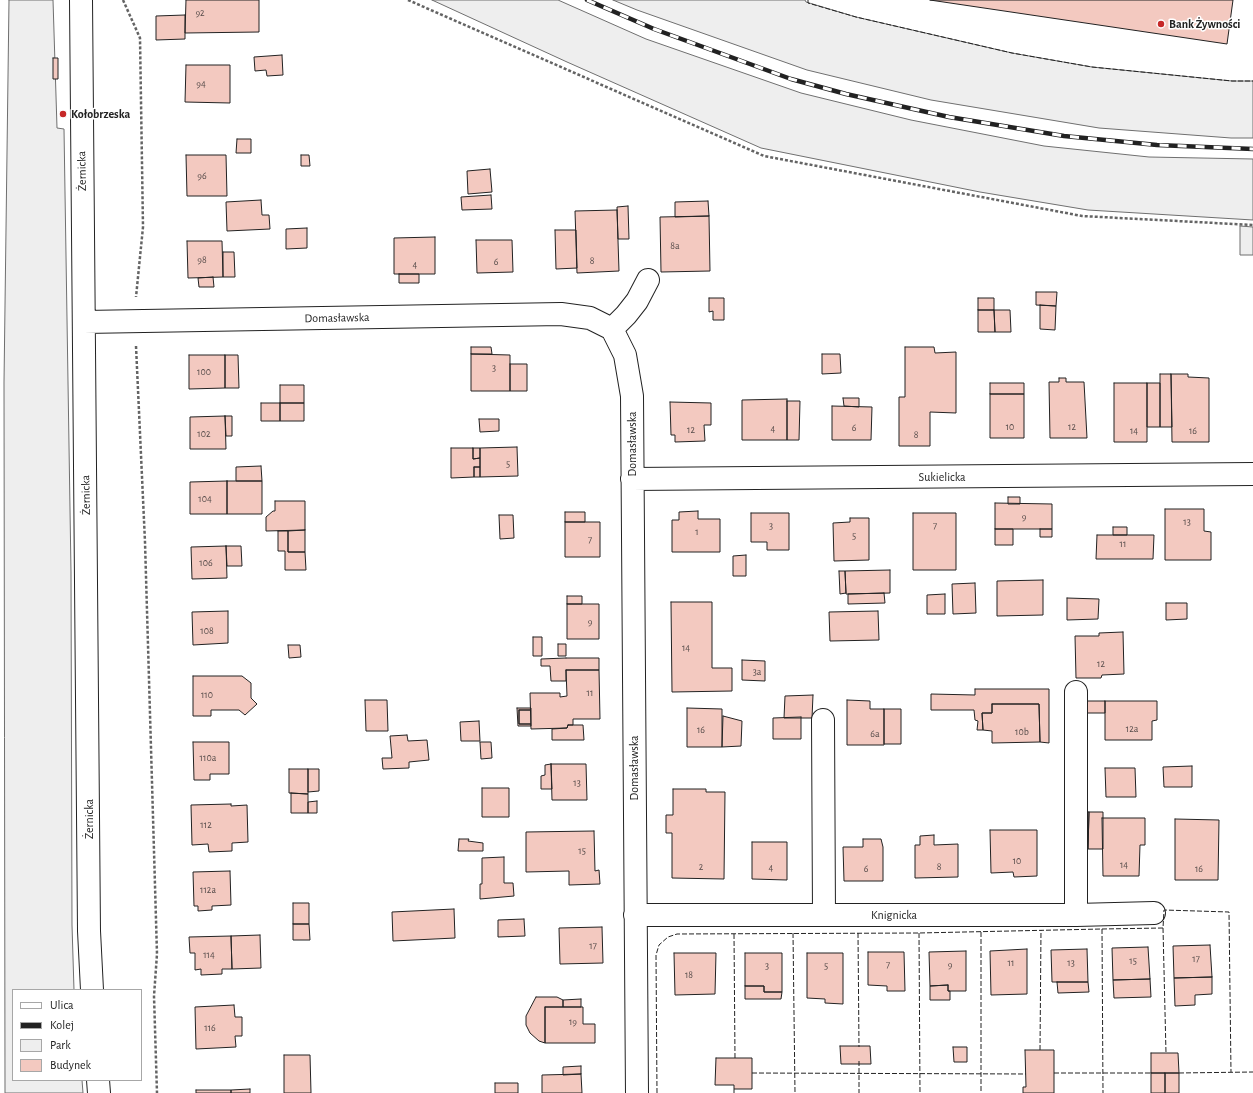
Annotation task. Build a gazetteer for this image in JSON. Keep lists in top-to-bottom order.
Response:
{
  "streets": {
    "street": [
      "Żernicka",
      "Domasławska",
      "Sukielicka",
      "Knignicka"
    ]
  },
  "crossings": [
    ["Żernicka", "Domasławska"],
    ["Domasławska", "Sukielicka"],
    ["Domasławska", "Knignicka"]
  ],
  "places": ["Bank Żywności", "Kołobrzeska"],
  "house_numbers": [
    "92",
    "94",
    "96",
    "8a",
    "98",
    "8",
    "6",
    "4",
    "3",
    "100",
    "10",
    "12",
    "6",
    "4",
    "12",
    "14",
    "16",
    "102",
    "8",
    "5",
    "104",
    "9",
    "13",
    "3",
    "7",
    "1",
    "5",
    "7",
    "11",
    "106",
    "9",
    "108",
    "14",
    "12",
    "3a",
    "11",
    "110",
    "12a",
    "16",
    "10b",
    "6a",
    "110a",
    "13",
    "112",
    "15",
    "10",
    "14",
    "2",
    "8",
    "4",
    "6",
    "16",
    "112a",
    "17",
    "114",
    "17",
    "15",
    "11",
    "13",
    "7",
    "9",
    "3",
    "5",
    "18",
    "19",
    "116"
  ],
  "legend": [
    "Ulica",
    "Kolej",
    "Park",
    "Budynek"
  ]
}
